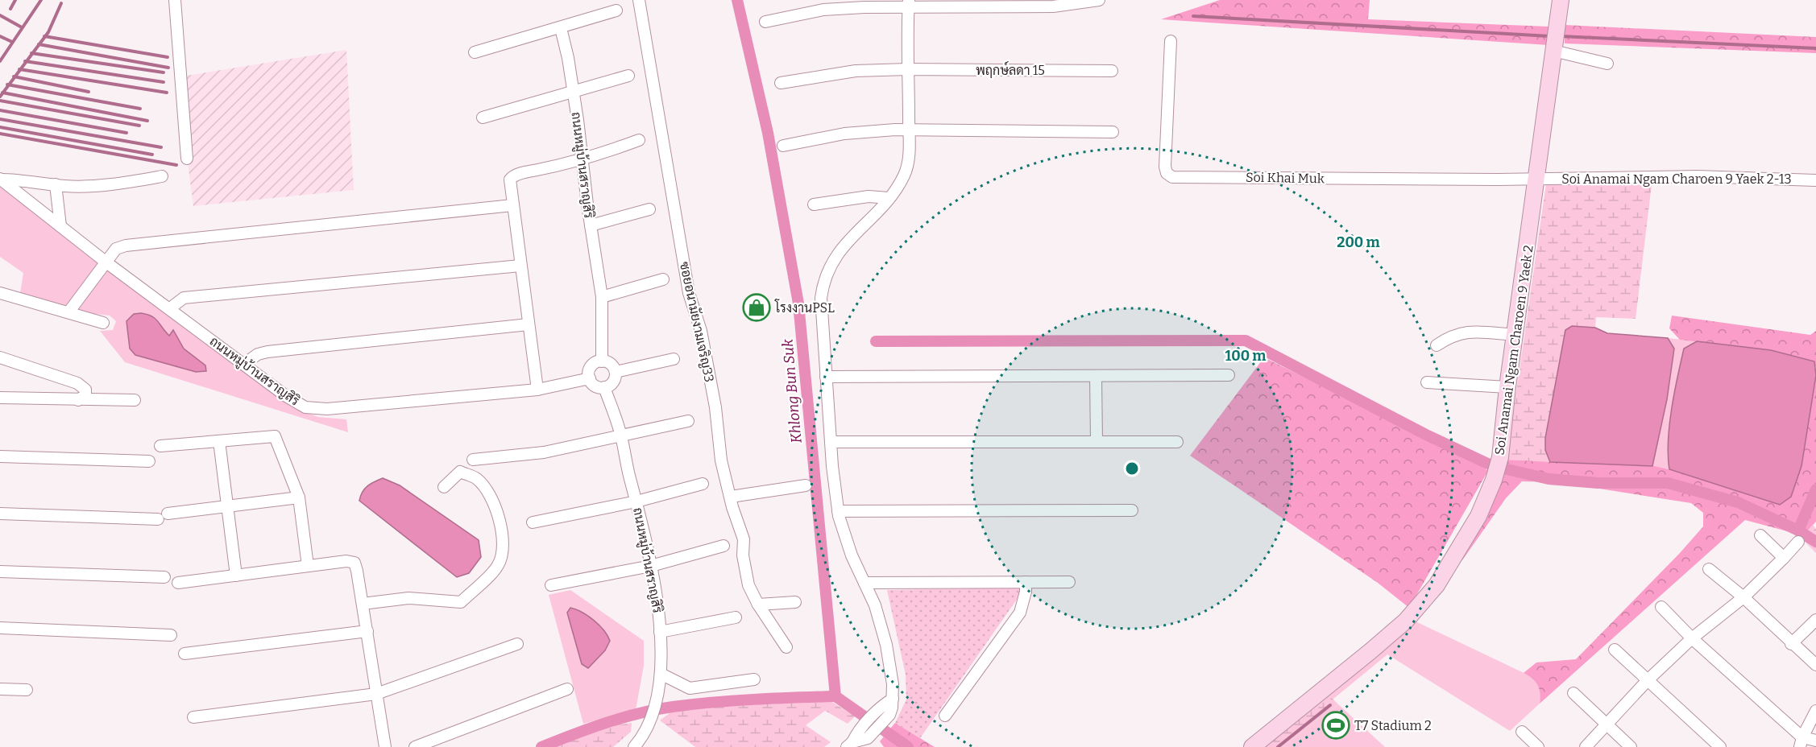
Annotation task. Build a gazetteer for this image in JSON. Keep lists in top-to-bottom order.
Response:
{
  "streets": {
    "street": [
      "พฤกษ์ลดา 15",
      "ถนนหมู่บ้านสราญสิริ",
      "Soi Khai Muk",
      "Soi Anamai Ngam Charoen 9 Yaek 2-13",
      "ซอยอนามัยงามเจริญ33",
      "Soi Anamai Ngam Charoen 9 Yaek 2"
    ]
  },
  "crossings": [
    ["Soi Khai Muk", "Soi Anamai Ngam Charoen 9 Yaek 2-13"],
    ["Soi Khai Muk", "Soi Anamai Ngam Charoen 9 Yaek 2"],
    ["Soi Anamai Ngam Charoen 9 Yaek 2-13", "Soi Anamai Ngam Charoen 9 Yaek 2"]
  ],
  "water": ["Khlong Bun Suk"],
  "places": {
    "shop": ["โรงงานPSL"],
    "sports": ["T7 Stadium 2"]
  },
  "rings": ["200 m", "100 m"]
}
